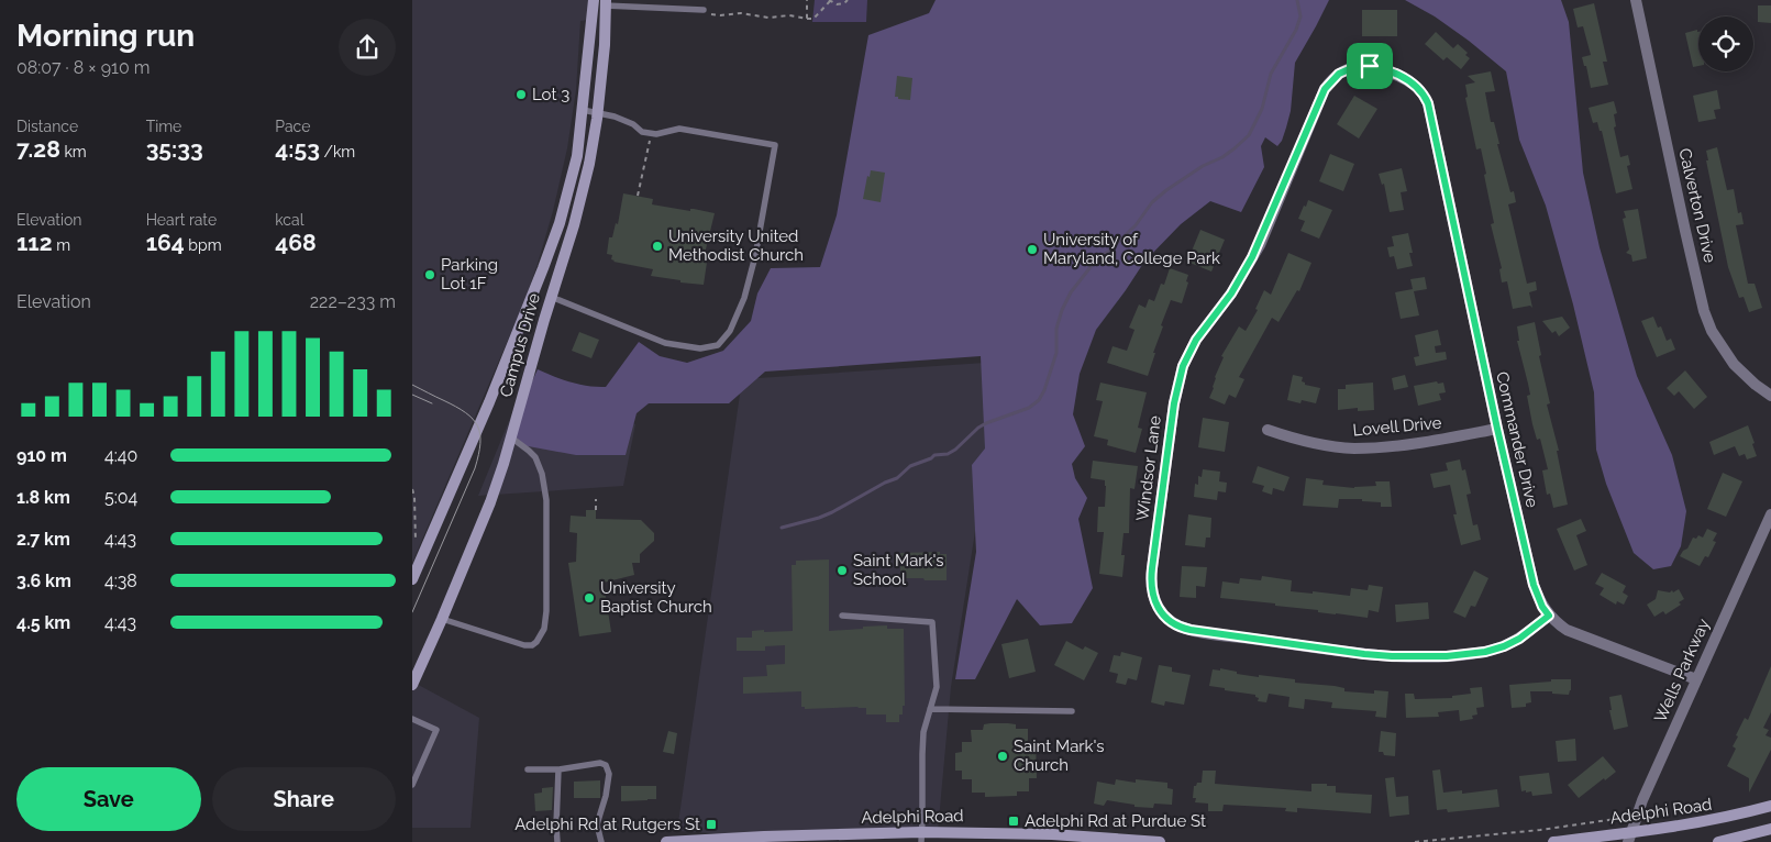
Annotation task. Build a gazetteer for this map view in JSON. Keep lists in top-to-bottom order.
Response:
{
  "streets": {
    "street": [
      "Calverton Drive",
      "Campus Drive",
      "Lovell Drive",
      "Commander Drive",
      "Windsor Lane",
      "Wells Parkway",
      "Adelphi Road"
    ]
  },
  "crossings": [
    ["Lovell Drive", "Commander Drive"],
    ["Commander Drive", "Windsor Lane"],
    ["Commander Drive", "Wells Parkway"],
    ["Wells Parkway", "Adelphi Road"]
  ],
  "places": {
    "other": [
      "Lot 3",
      "University United Methodist Church",
      "University of Maryland, College Park",
      "Parking Lot 1F",
      "Saint Mark's School",
      "University Baptist Church",
      "Saint Mark's Church"
    ],
    "transit": ["Adelphi Rd at Purdue St", "Adelphi Rd at Rutgers St"]
  },
  "page": {
    "heading": ["Morning run", "08:07 · 8 × 910 m"],
    "stats": [
      ["Distance", "7.28 km"],
      ["Time", "35:33"],
      ["Pace", "4:53 /km"],
      ["Elevation", "112 m"],
      ["Heart rate", "164 bpm"],
      ["kcal", "468"]
    ],
    "chart": ["Elevation", "222–233 m"],
    "list": [
      {
        "name": "910 m",
        "note": "4:40"
      },
      {
        "name": "1.8 km",
        "note": "5:04"
      },
      {
        "name": "2.7 km",
        "note": "4:43"
      },
      {
        "name": "3.6 km",
        "note": "4:38"
      },
      {
        "name": "4.5 km",
        "note": "4:43"
      }
    ],
    "buttons": ["Save", "Share"]
  }
}
